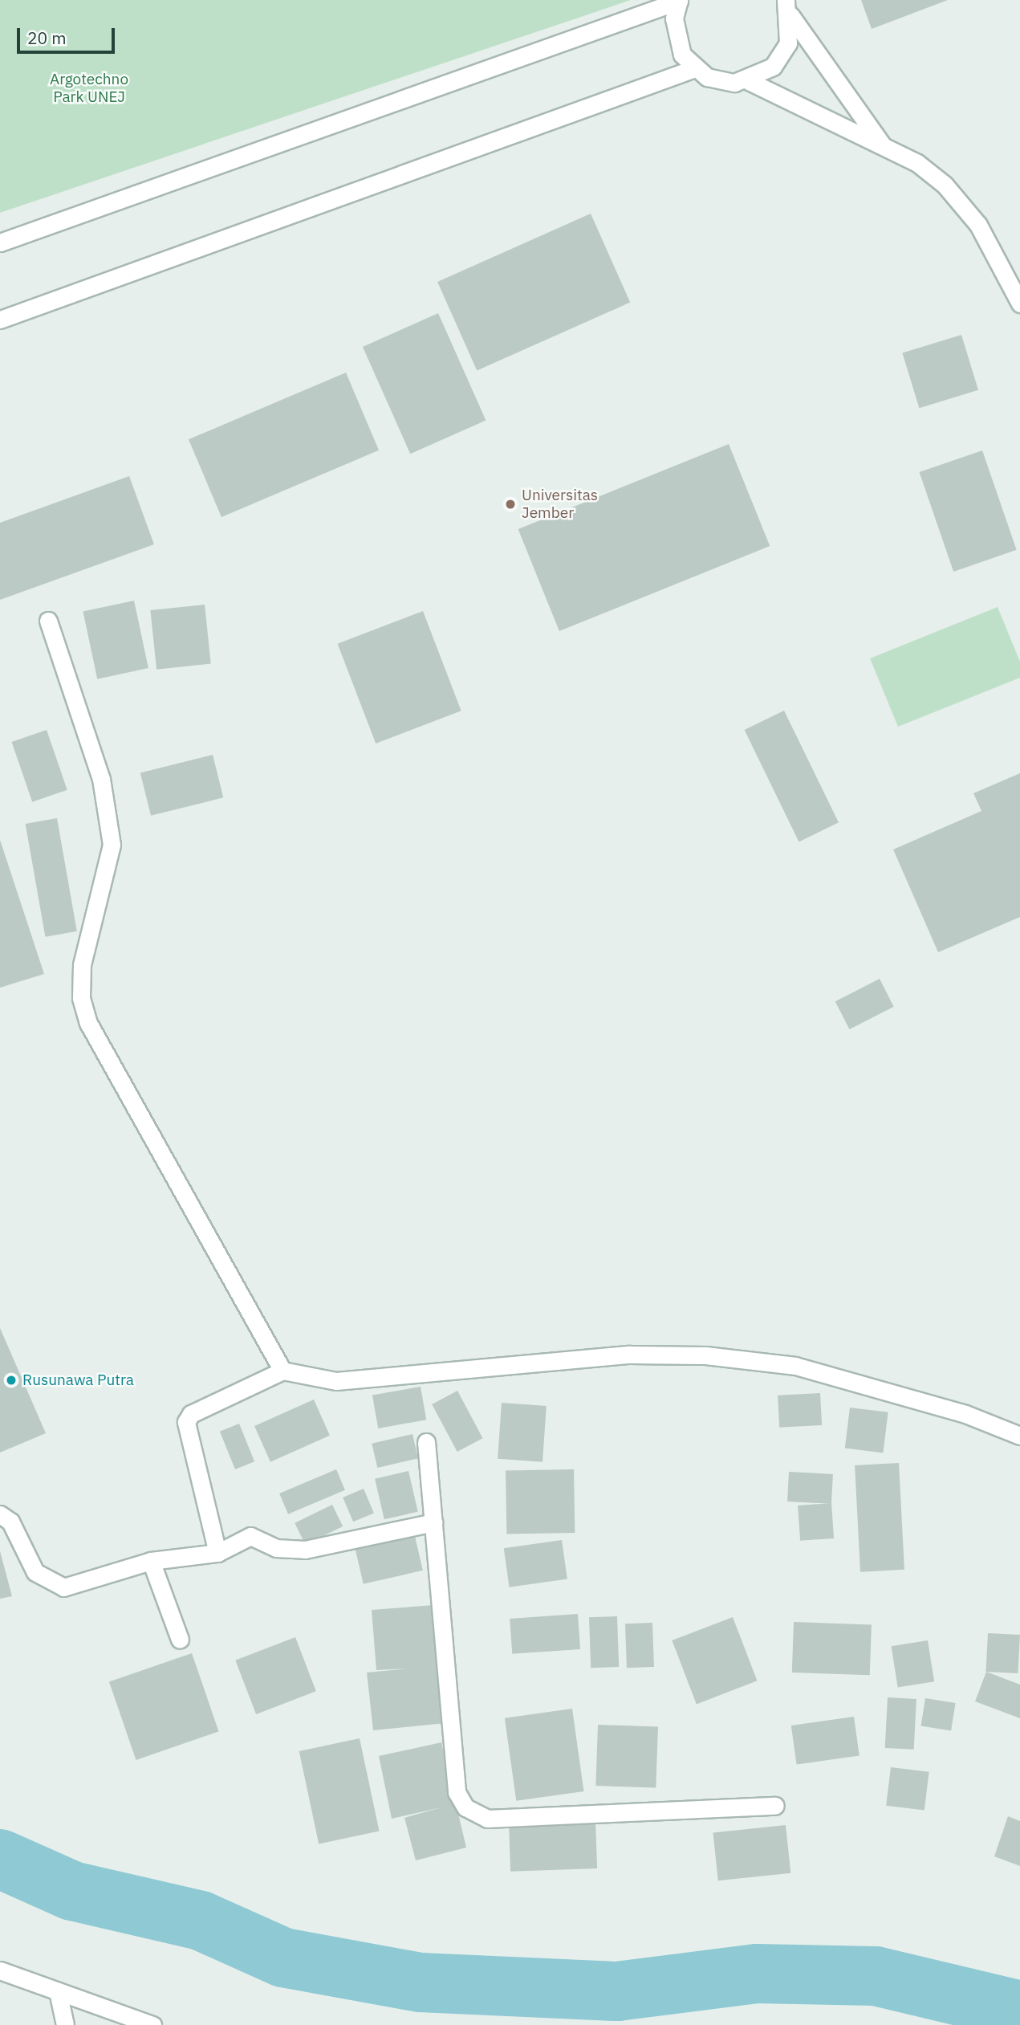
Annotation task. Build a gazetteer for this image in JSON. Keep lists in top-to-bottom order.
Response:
{
  "parks": ["Argotechno Park UNEJ"],
  "places": ["Universitas Jember", "Rusunawa Putra"],
  "scale_bar": "20 m"
}
